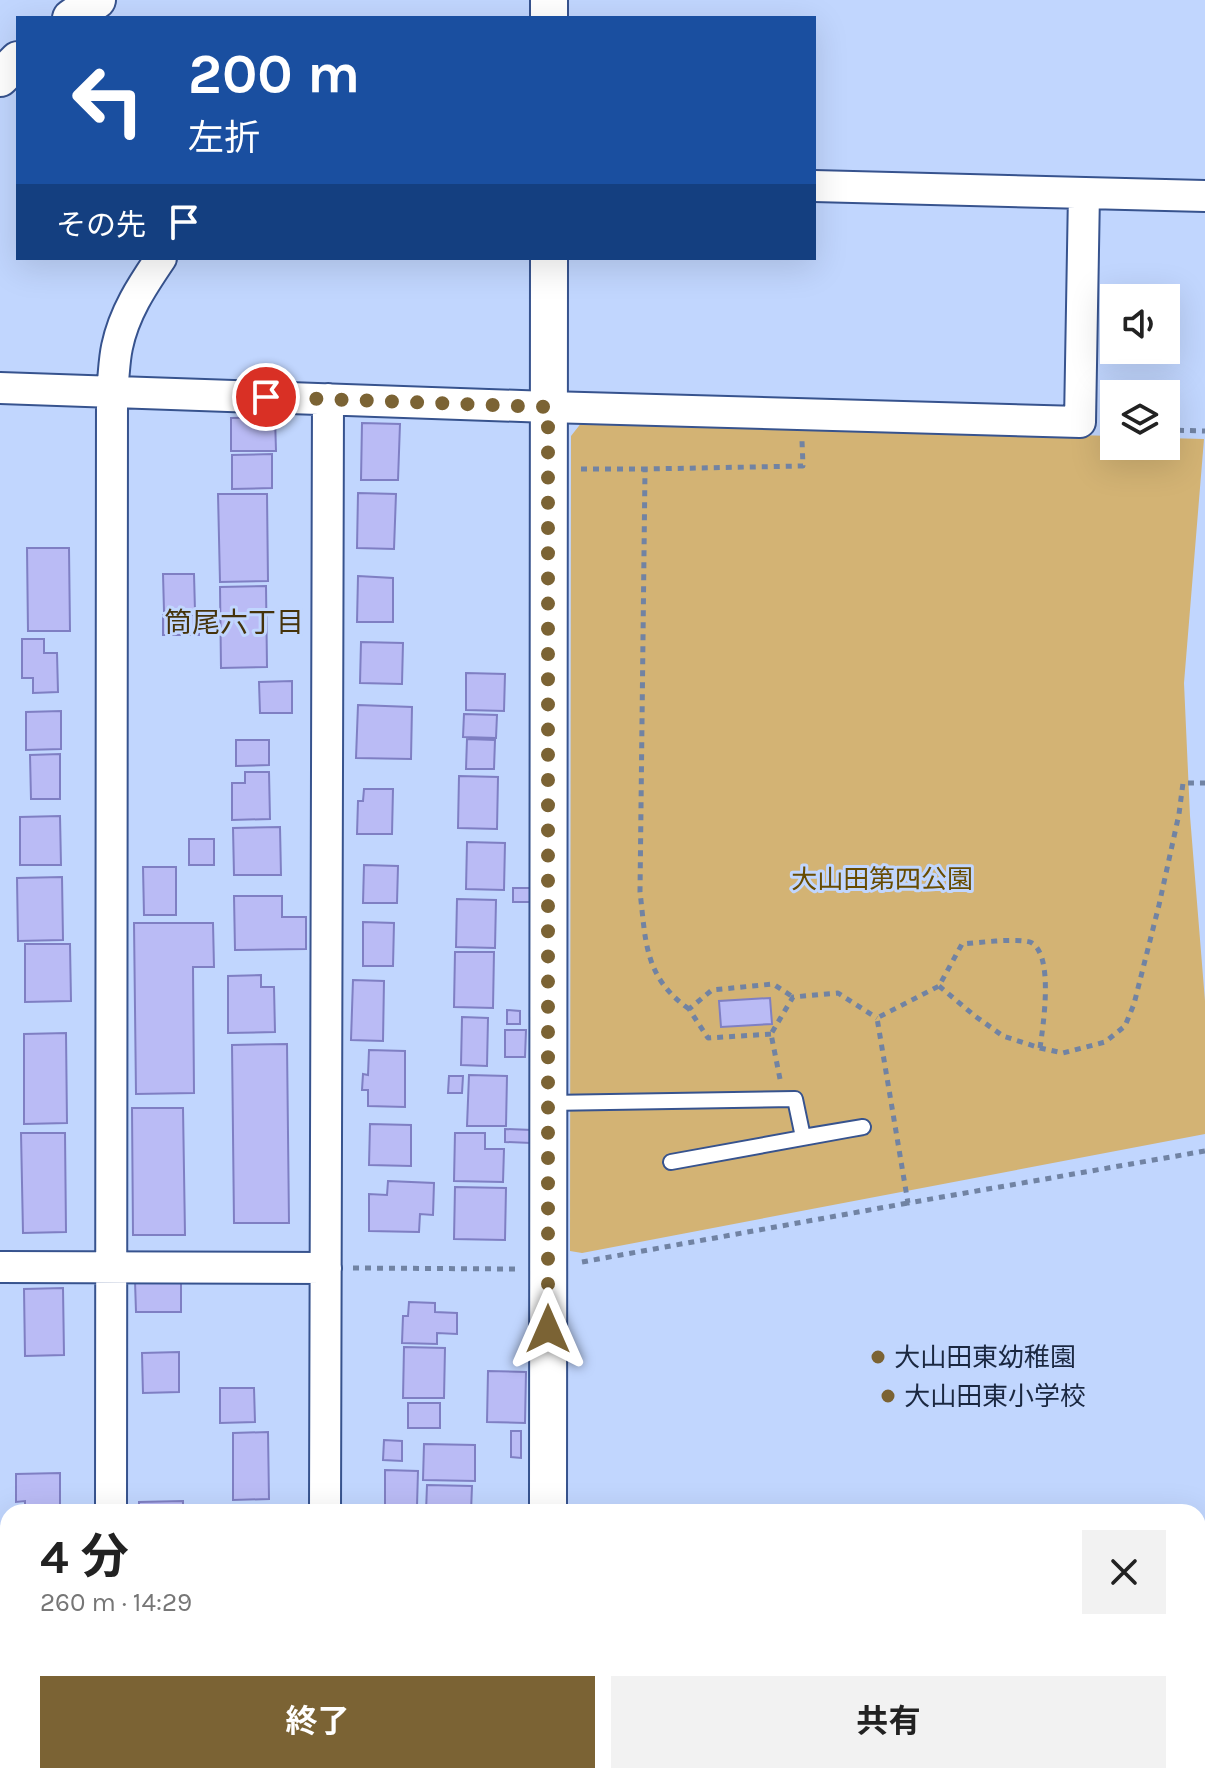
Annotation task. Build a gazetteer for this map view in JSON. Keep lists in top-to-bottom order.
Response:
{
  "districts": ["筒尾六丁目"],
  "parks": ["大山田第四公園"],
  "places": ["大山田東幼稚園", "大山田東小学校"],
  "page": {
    "turn": ["200 m", "左折"],
    "then": "その先",
    "heading": ["4 分", "260 m · 14:29"],
    "buttons": ["終了", "共有"]
  }
}
